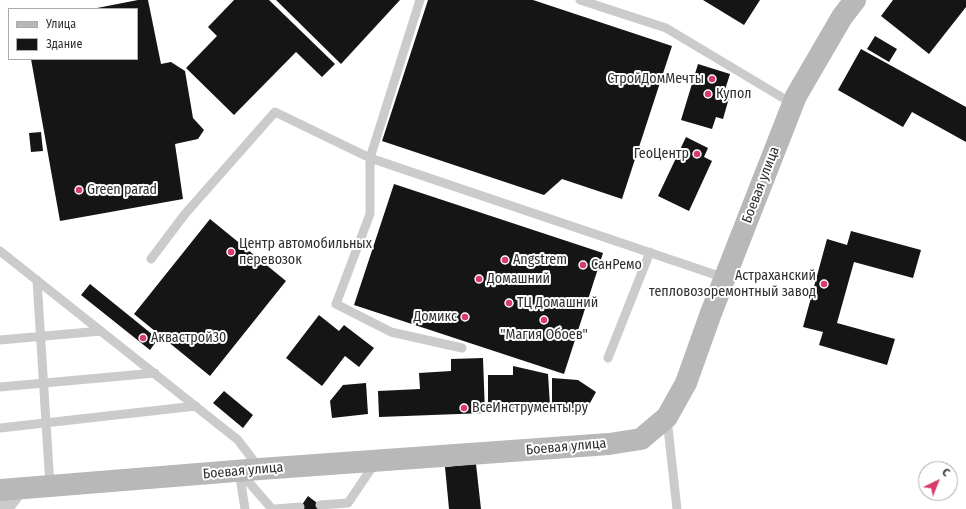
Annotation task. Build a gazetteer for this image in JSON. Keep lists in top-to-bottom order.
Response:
{
  "streets": {
    "main road": ["Боевая улица"]
  },
  "places": [
    "СтройДомМечты",
    "Купол",
    "ГеоЦентр",
    "Green parad",
    "Центр автомобильных перевозок",
    "Angstrem",
    "СанРемо",
    "Домашний",
    "Астраханский тепловозоремонтный завод",
    "ТЦ Домашний",
    "Домикс",
    "\"Магия Обоев\"",
    "Аквастрой30",
    "ВсеИнструменты.ру"
  ],
  "legend": ["Улица", "Здание"],
  "north": "top right"
}
